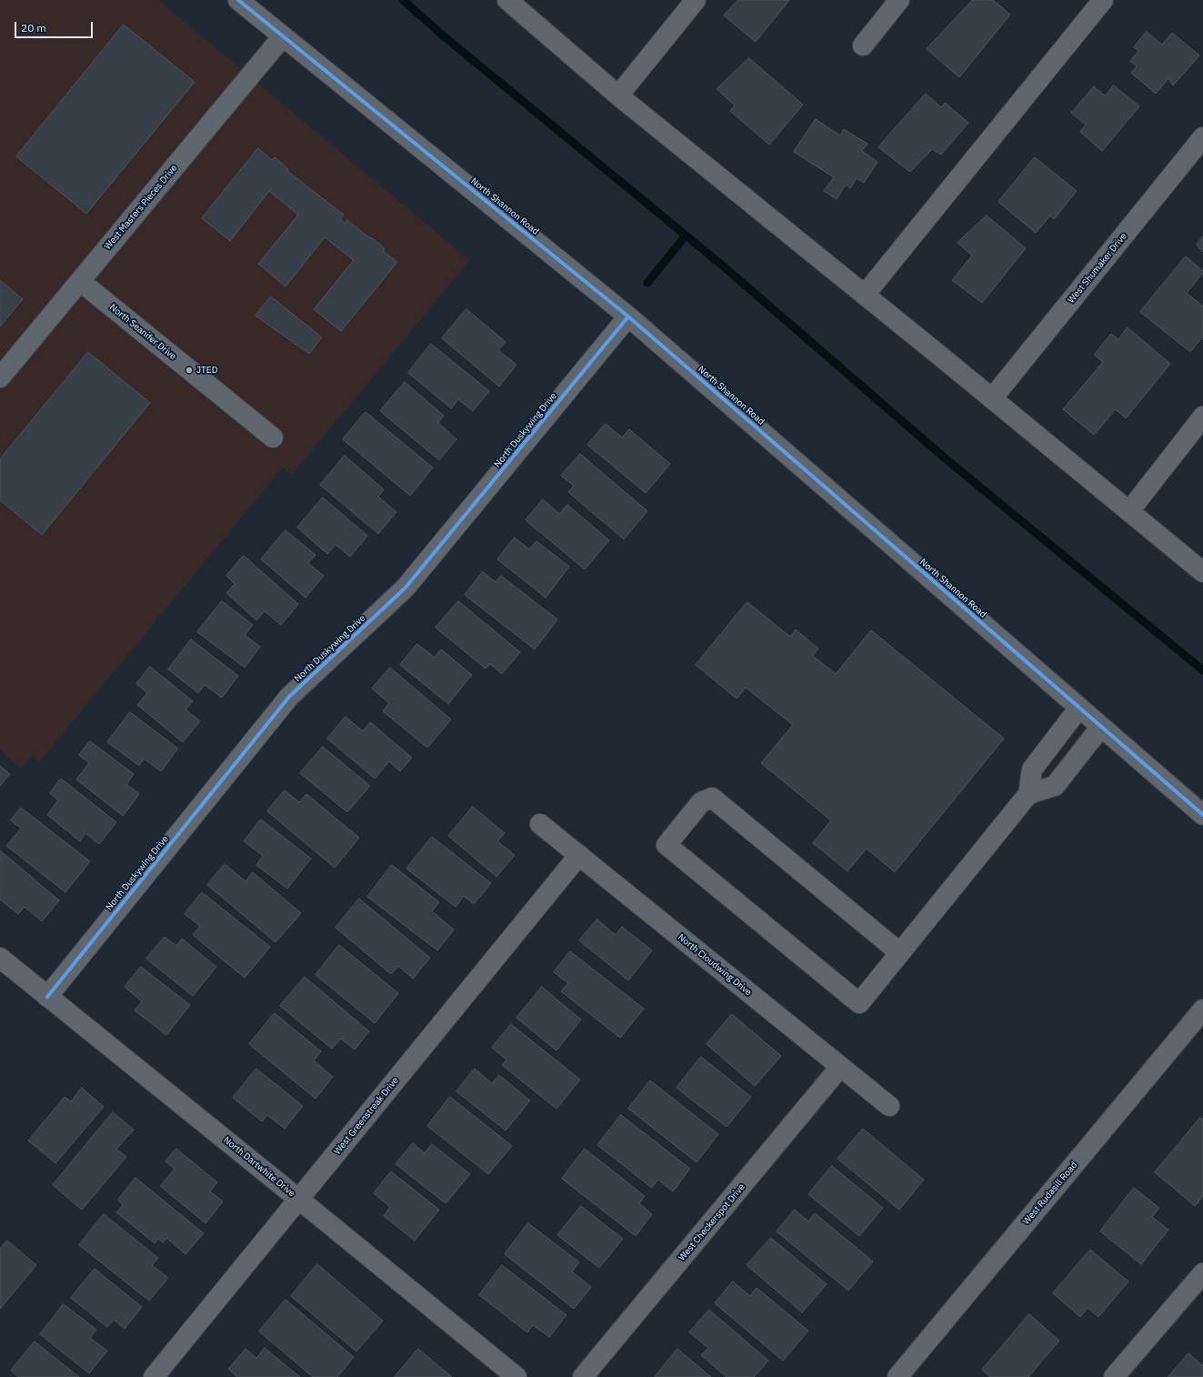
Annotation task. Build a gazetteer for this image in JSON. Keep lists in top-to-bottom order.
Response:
{
  "streets": {
    "street": [
      "North Shannon Road",
      "West Masters Pieces Drive",
      "West Shumaker Drive",
      "North Seanifer Drive",
      "North Duskywing Drive",
      "North Cloudwing Drive",
      "West Greenstreak Drive",
      "North Dartwhite Drive",
      "West Rudasill Road",
      "West Checkerspot Drive"
    ]
  },
  "crossings": [
    ["North Shannon Road", "West Masters Pieces Drive"],
    ["North Shannon Road", "North Duskywing Drive"],
    ["West Masters Pieces Drive", "North Seanifer Drive"],
    ["North Duskywing Drive", "North Dartwhite Drive"],
    ["North Cloudwing Drive", "West Greenstreak Drive"],
    ["North Cloudwing Drive", "West Checkerspot Drive"],
    ["West Greenstreak Drive", "North Dartwhite Drive"]
  ],
  "places": ["JTED"],
  "scale_bar": "20 m"
}
